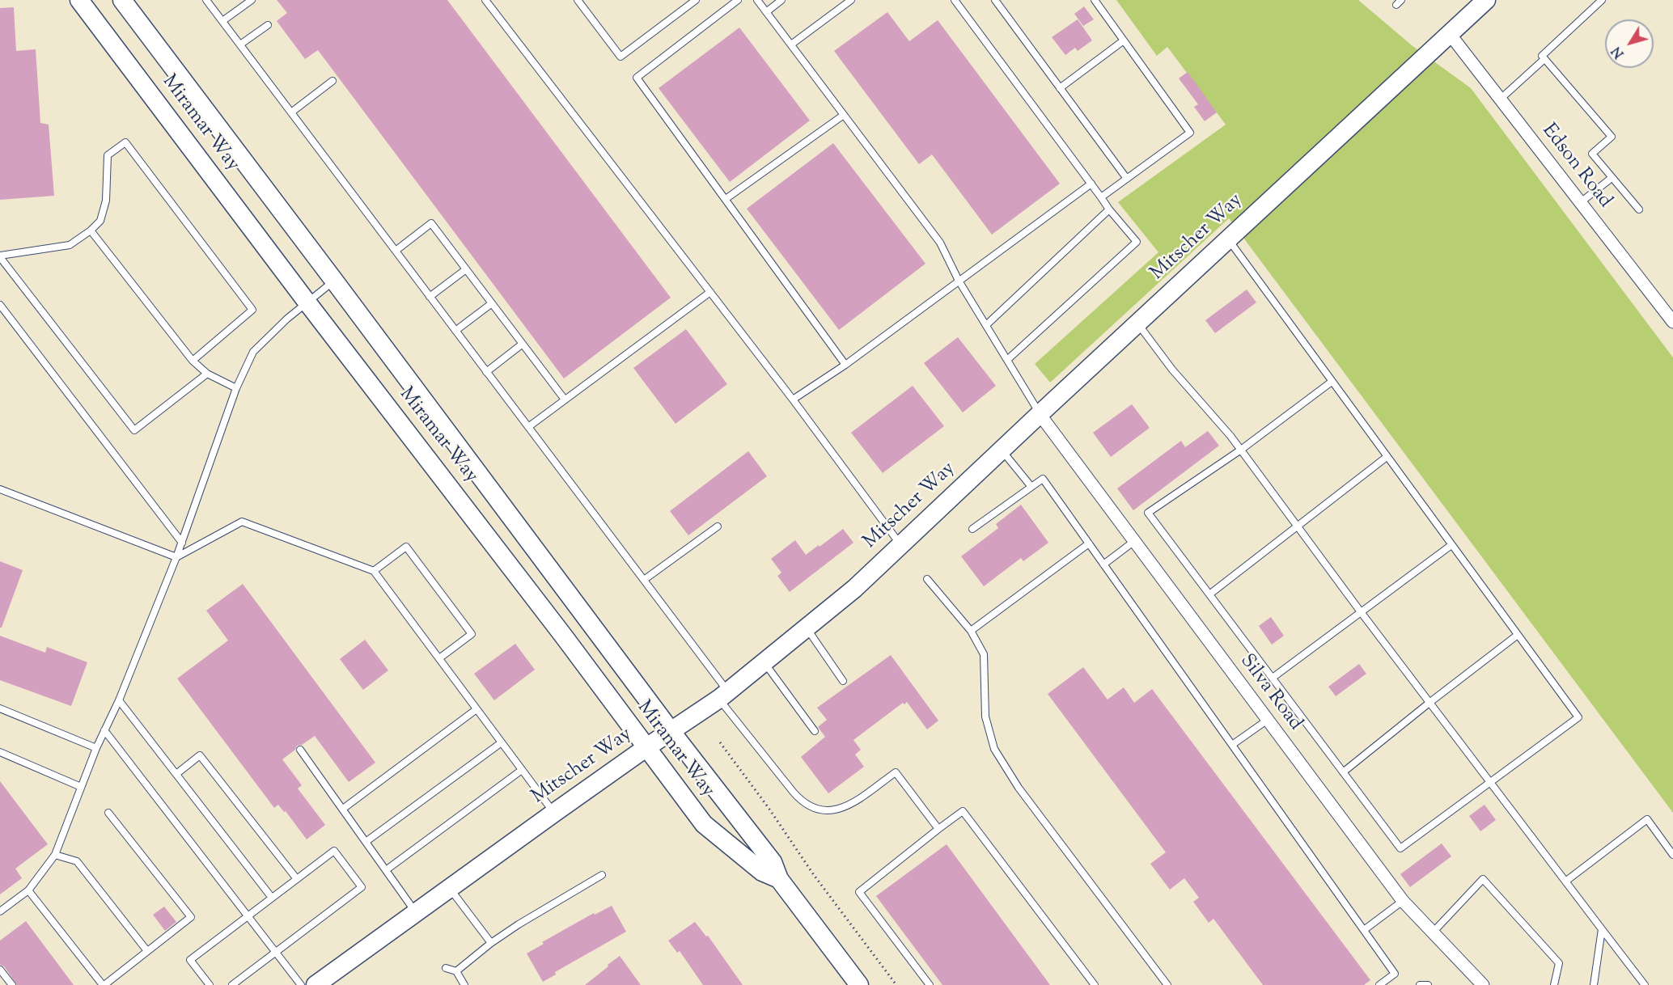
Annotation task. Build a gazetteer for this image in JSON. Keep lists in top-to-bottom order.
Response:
{
  "streets": {
    "main road": ["Miramar Way", "Mitscher Way"],
    "street": ["Edson Road", "Silva Road"]
  },
  "crossings": [
    ["Miramar Way", "Mitscher Way"],
    ["Edson Road", "Mitscher Way"],
    ["Mitscher Way", "Silva Road"]
  ],
  "north": "bottom left"
}
